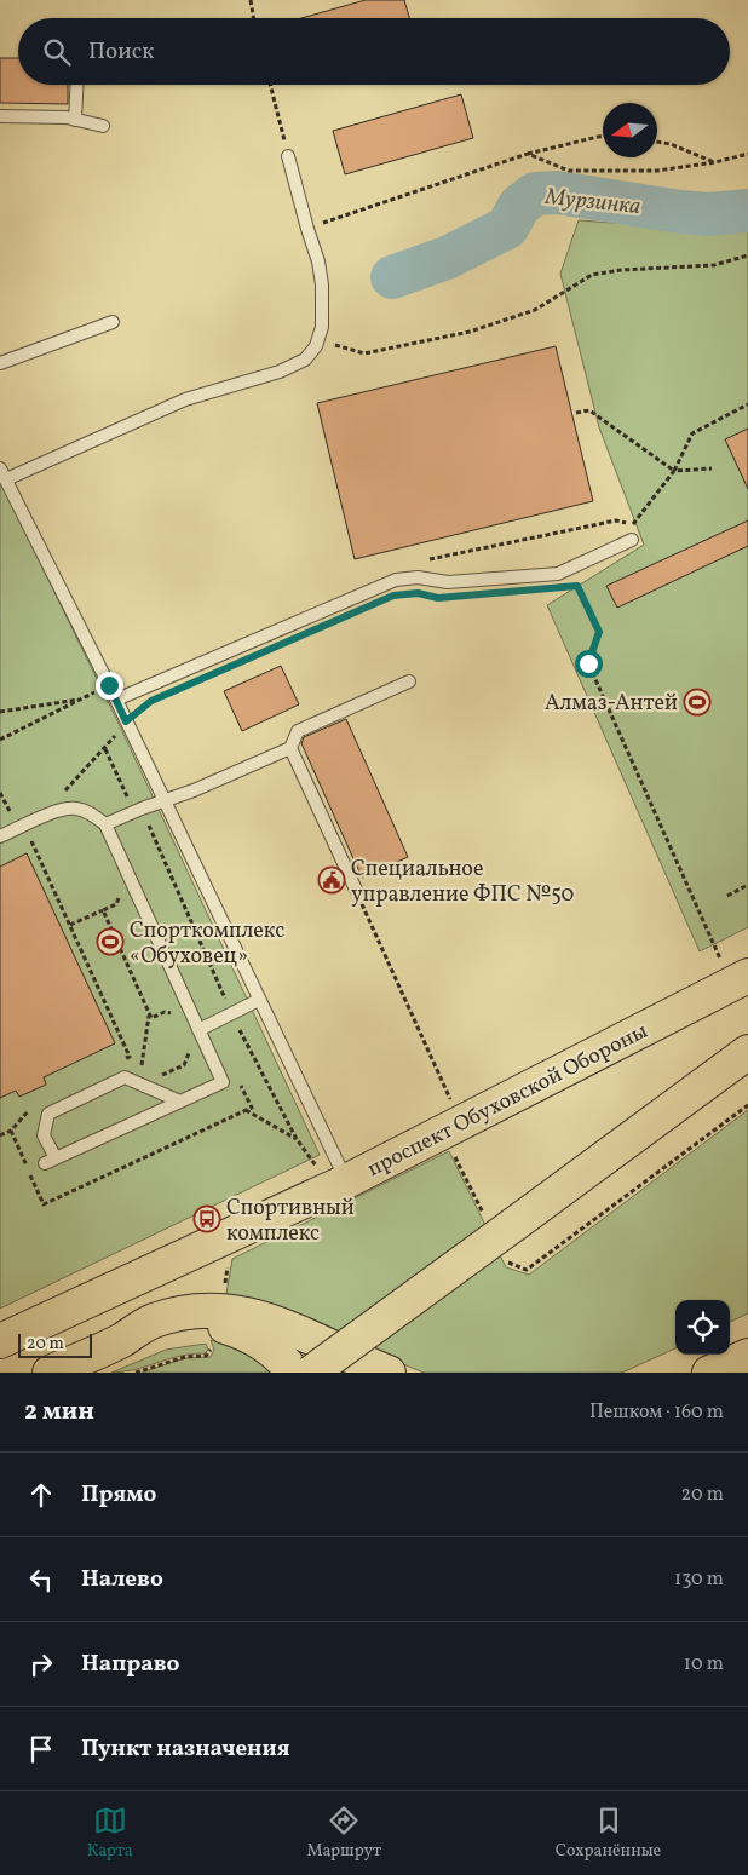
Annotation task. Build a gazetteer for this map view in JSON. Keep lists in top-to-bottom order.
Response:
{
  "streets": {
    "main road": ["проспект Обуховской Обороны"]
  },
  "water": ["Мурзинка"],
  "places": {
    "sports": ["Алмаз-Антей", "Спорткомплекс «Обуховец»"],
    "public building": ["Специальное управление ФПС №50"],
    "bus stop": ["Спортивный комплекс"]
  },
  "scale_bar": "20 m",
  "north": "left",
  "page": {
    "search": "Поиск",
    "scale": "20 m",
    "heading": ["2 мин", "Пешком · 160 m"],
    "list": [
      ["Прямо", "20 m"],
      ["Налево", "130 m"],
      ["Направо", "10 m"],
      "Пункт назначения"
    ],
    "nav": ["Карта", "Маршрут", "Сохранённые"]
  }
}
